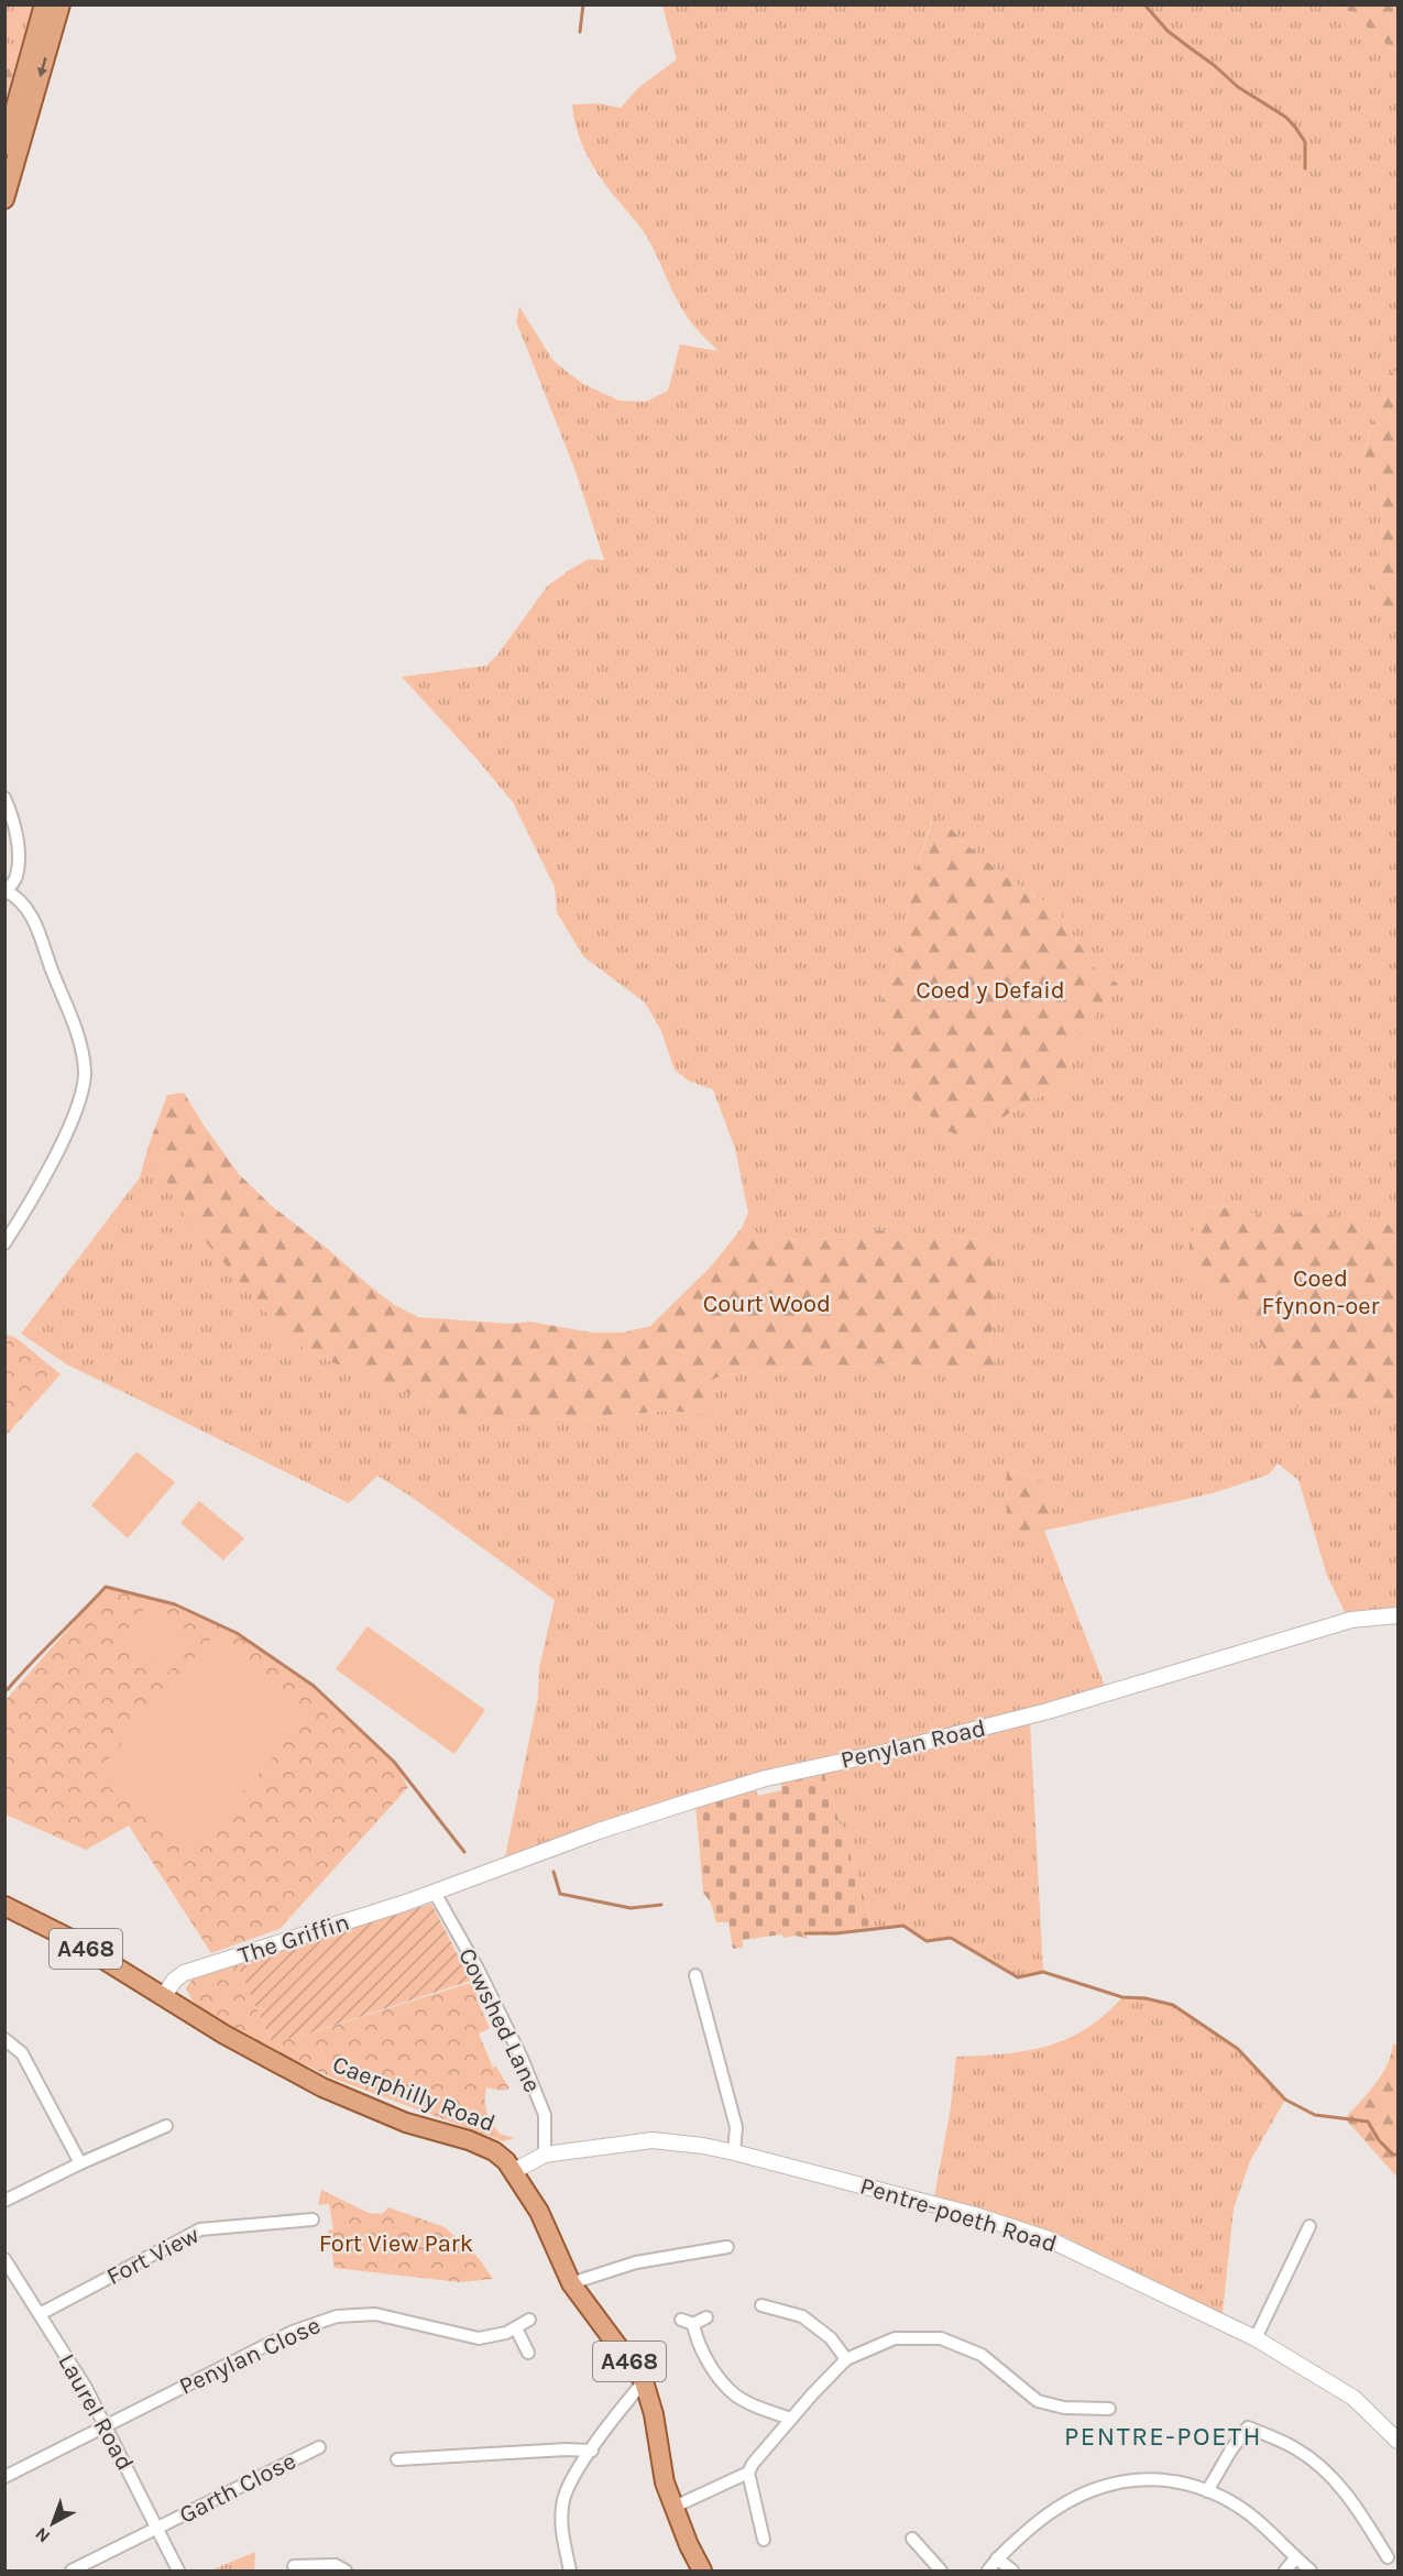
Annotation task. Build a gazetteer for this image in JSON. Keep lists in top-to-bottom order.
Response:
{
  "streets": {
    "main road": ["A468", "Caerphilly Road"],
    "street": [
      "Penylan Road",
      "The Griffin",
      "Cowshed Lane",
      "Pentre-poeth Road",
      "Fort View",
      "Penylan Close",
      "Laurel Road",
      "Garth Close"
    ]
  },
  "crossings": [
    ["Penylan Road", "The Griffin"],
    ["Penylan Road", "Cowshed Lane"],
    ["The Griffin", "Cowshed Lane"],
    ["The Griffin", "Caerphilly Road"],
    ["Cowshed Lane", "Pentre-poeth Road"],
    ["Caerphilly Road", "Pentre-poeth Road"],
    ["Fort View", "Laurel Road"],
    ["Penylan Close", "Laurel Road"],
    ["Laurel Road", "Garth Close"]
  ],
  "districts": ["PENTRE-POETH"],
  "parks": [
    "Coed y Defaid",
    "Coed Ffynon-oer",
    "Court Wood",
    "Fort View Park"
  ],
  "north": "bottom left"
}
